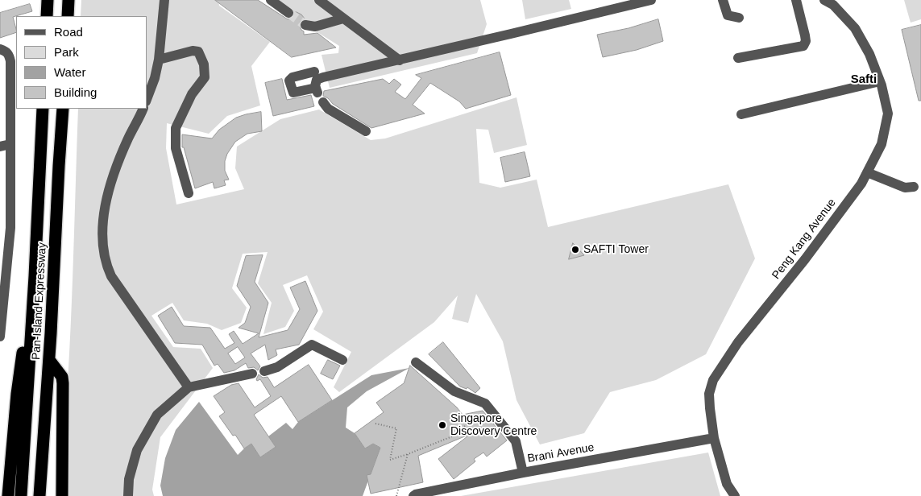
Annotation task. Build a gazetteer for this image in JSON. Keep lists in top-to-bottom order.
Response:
{
  "streets": {
    "highway": ["Pan-Island Expressway"],
    "lane": ["Peng Kang Avenue", "Brani Avenue"]
  },
  "crossings": [
    ["Peng Kang Avenue", "Brani Avenue"]
  ],
  "districts": ["Safti"],
  "places": ["SAFTI Tower", "Singapore Discovery Centre"],
  "legend": [
    "Road",
    "Park",
    "Water",
    "Building"
  ]
}
